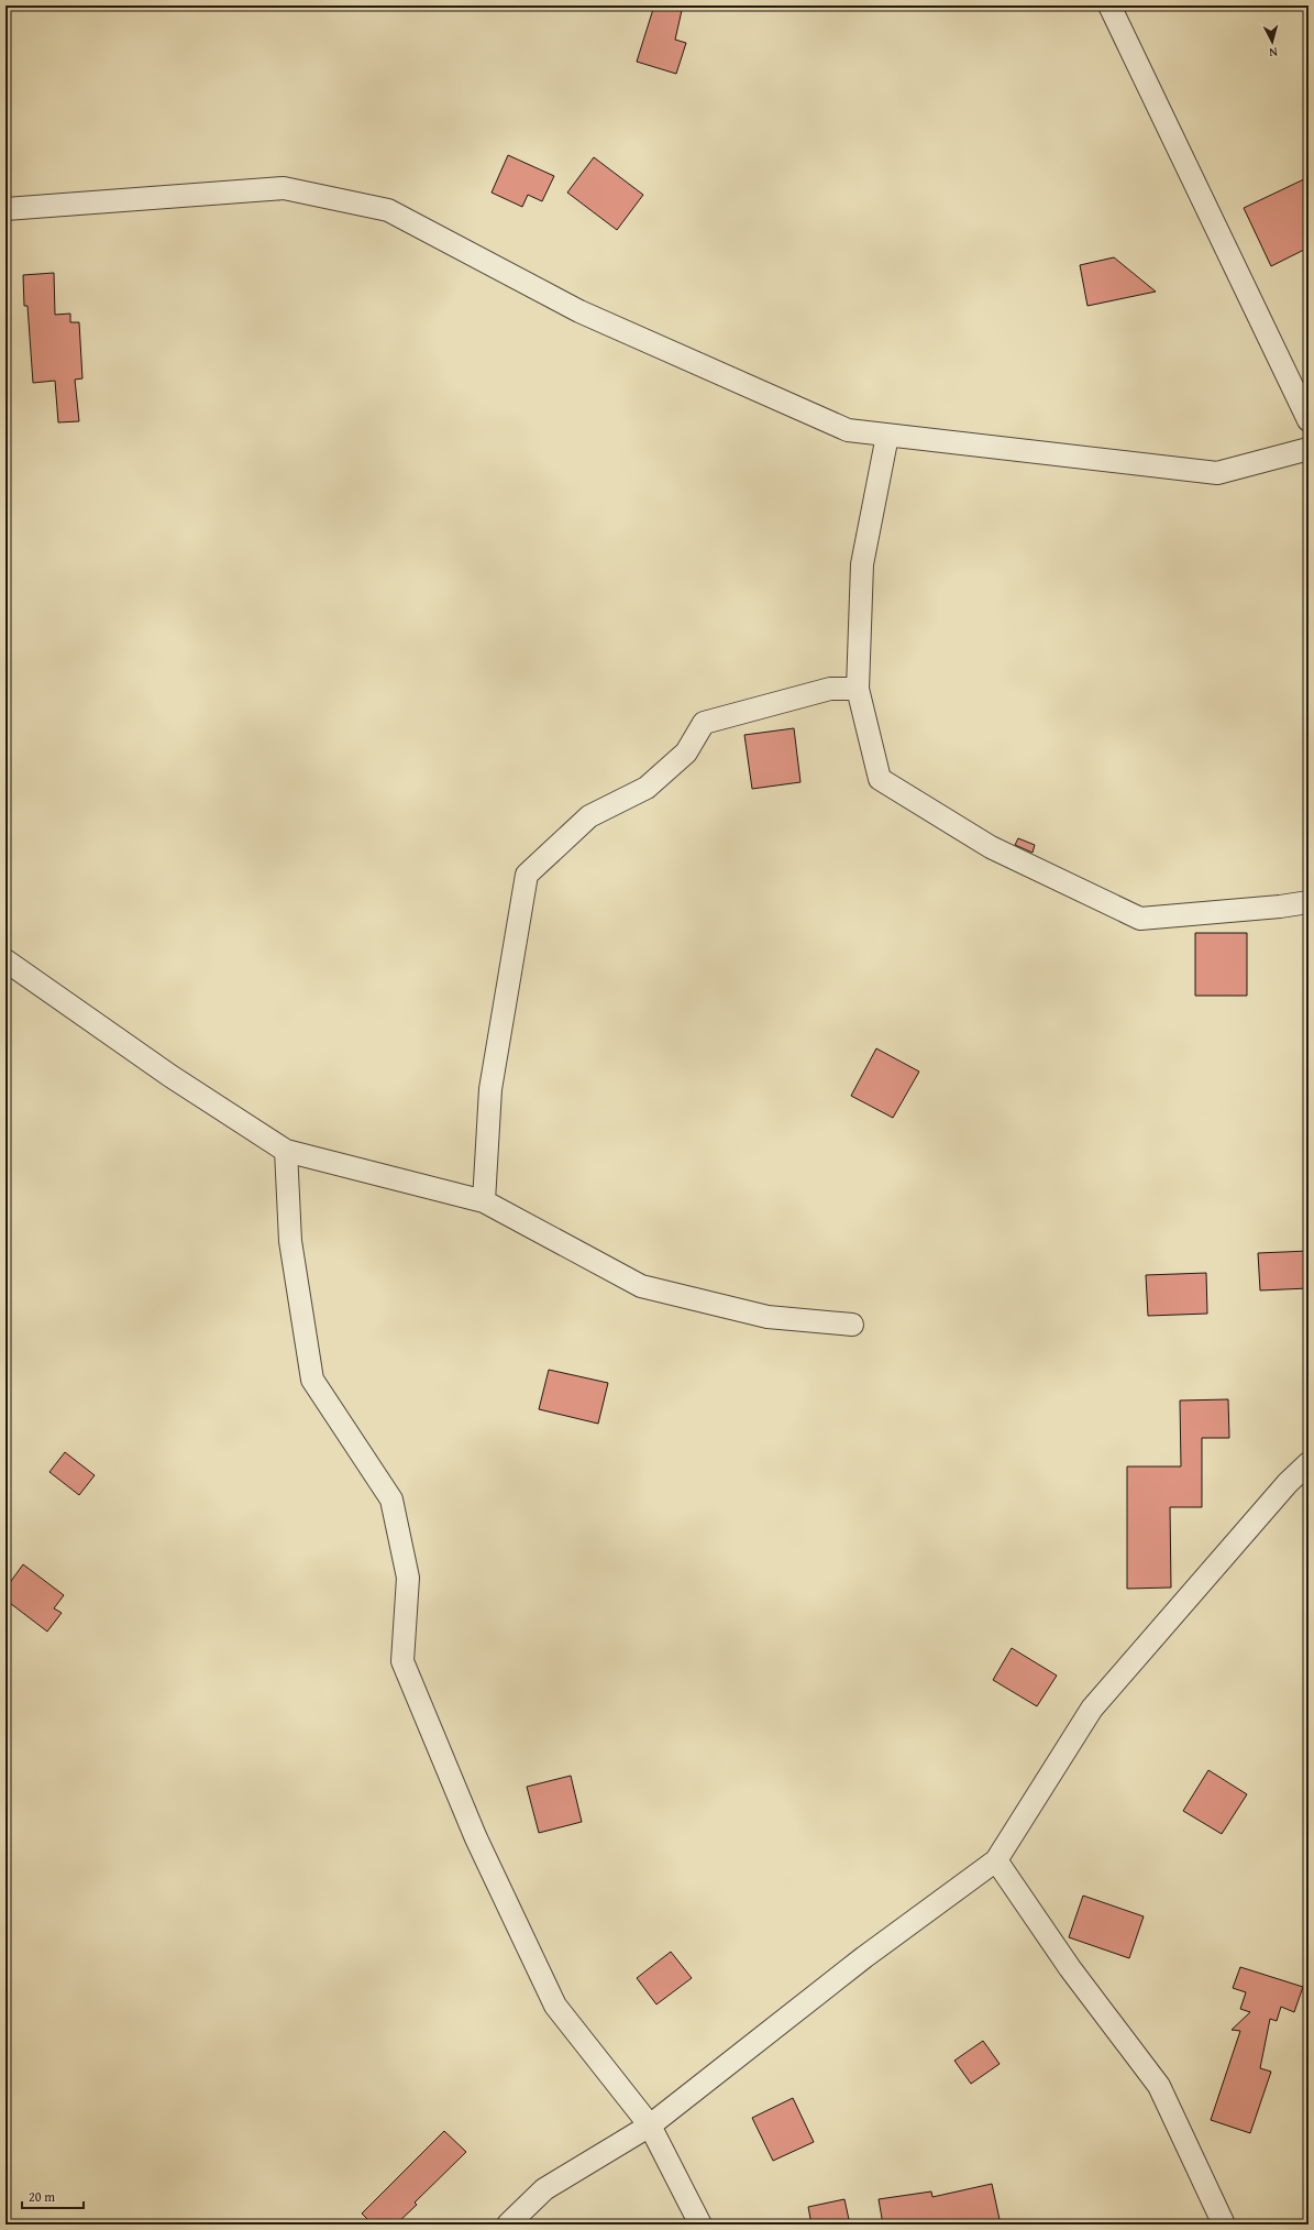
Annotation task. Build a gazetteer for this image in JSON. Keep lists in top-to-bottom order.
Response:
{
  "scale_bar": "20 m",
  "north": "bottom"
}
